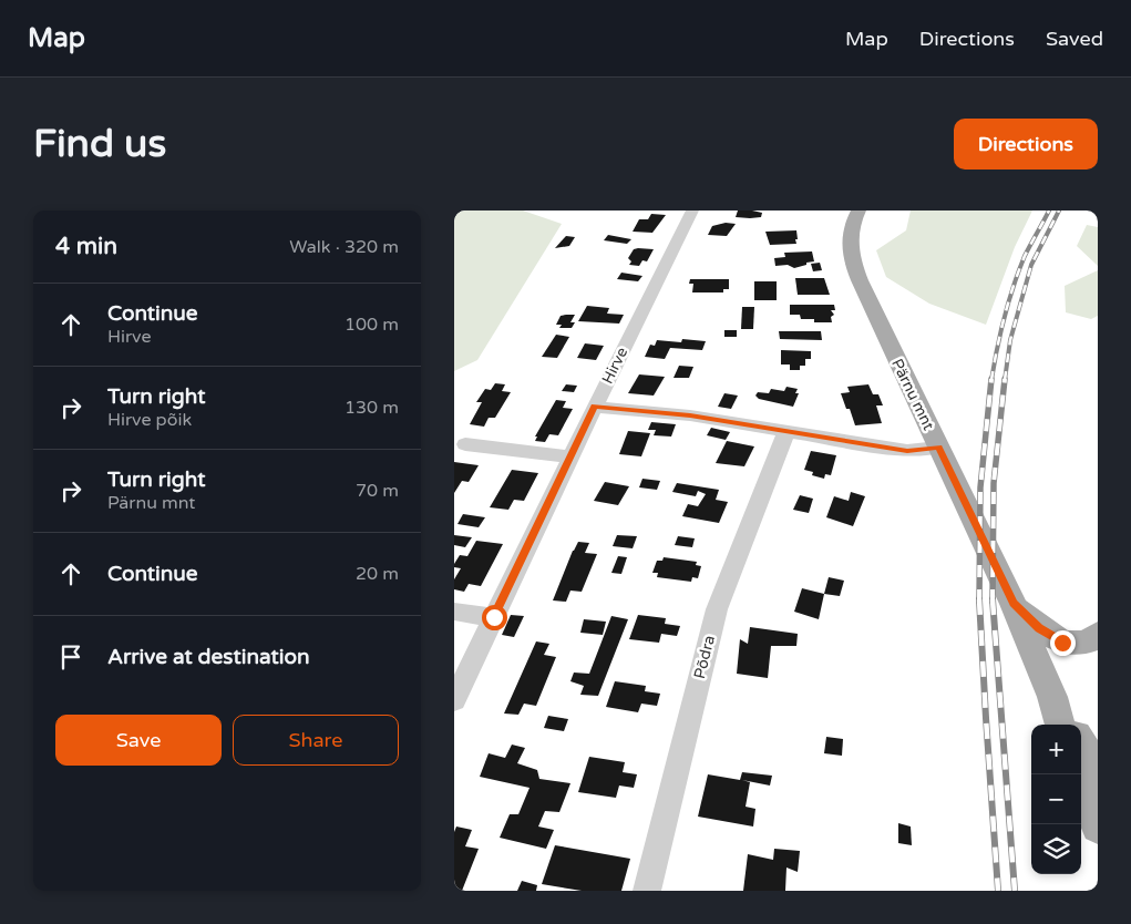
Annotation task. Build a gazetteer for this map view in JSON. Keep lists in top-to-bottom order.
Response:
{
  "streets": {
    "main road": ["Pärnu mnt"],
    "street": ["Hirve", "Põdra"]
  },
  "page": {
    "header": "Map",
    "nav": ["Map", "Directions", "Saved"],
    "buttons": [
      "Directions",
      ["Save", "Share"]
    ],
    "title": "Find us",
    "heading": ["4 min", "Walk · 320 m"],
    "list": [
      ["Continue", "Hirve", "100 m"],
      ["Turn right", "Hirve põik", "130 m"],
      ["Turn right", "Pärnu mnt", "70 m"],
      ["Continue", "20 m"],
      "Arrive at destination"
    ],
    "map_buttons": ["+", "−"]
  }
}
